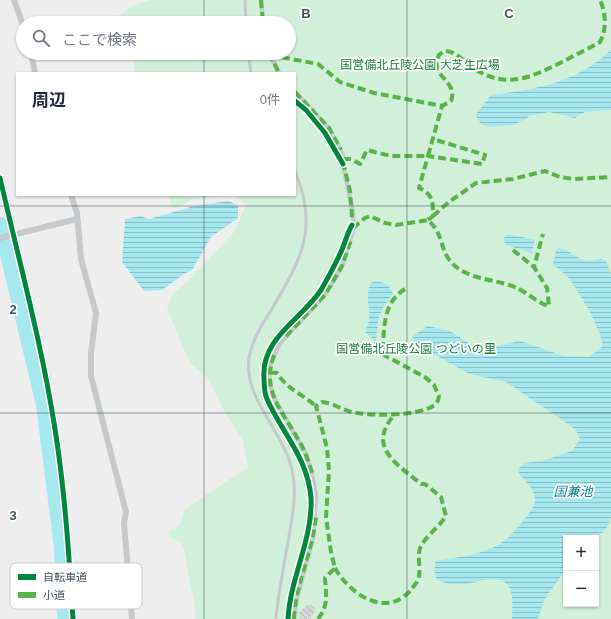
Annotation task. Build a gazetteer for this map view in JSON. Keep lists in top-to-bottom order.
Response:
{
  "water": ["国兼池"],
  "parks": ["国営備北丘陵公園 大芝生広場", "国営備北丘陵公園 つどいの里"],
  "legend": ["自転車道", "小道"],
  "page": {
    "search": "ここで検索",
    "heading": ["周辺", "0件"],
    "map_buttons": ["+", "−"]
  },
  "grid": {
    "columns": ["B", "C"],
    "rows": ["2", "3"]
  }
}
